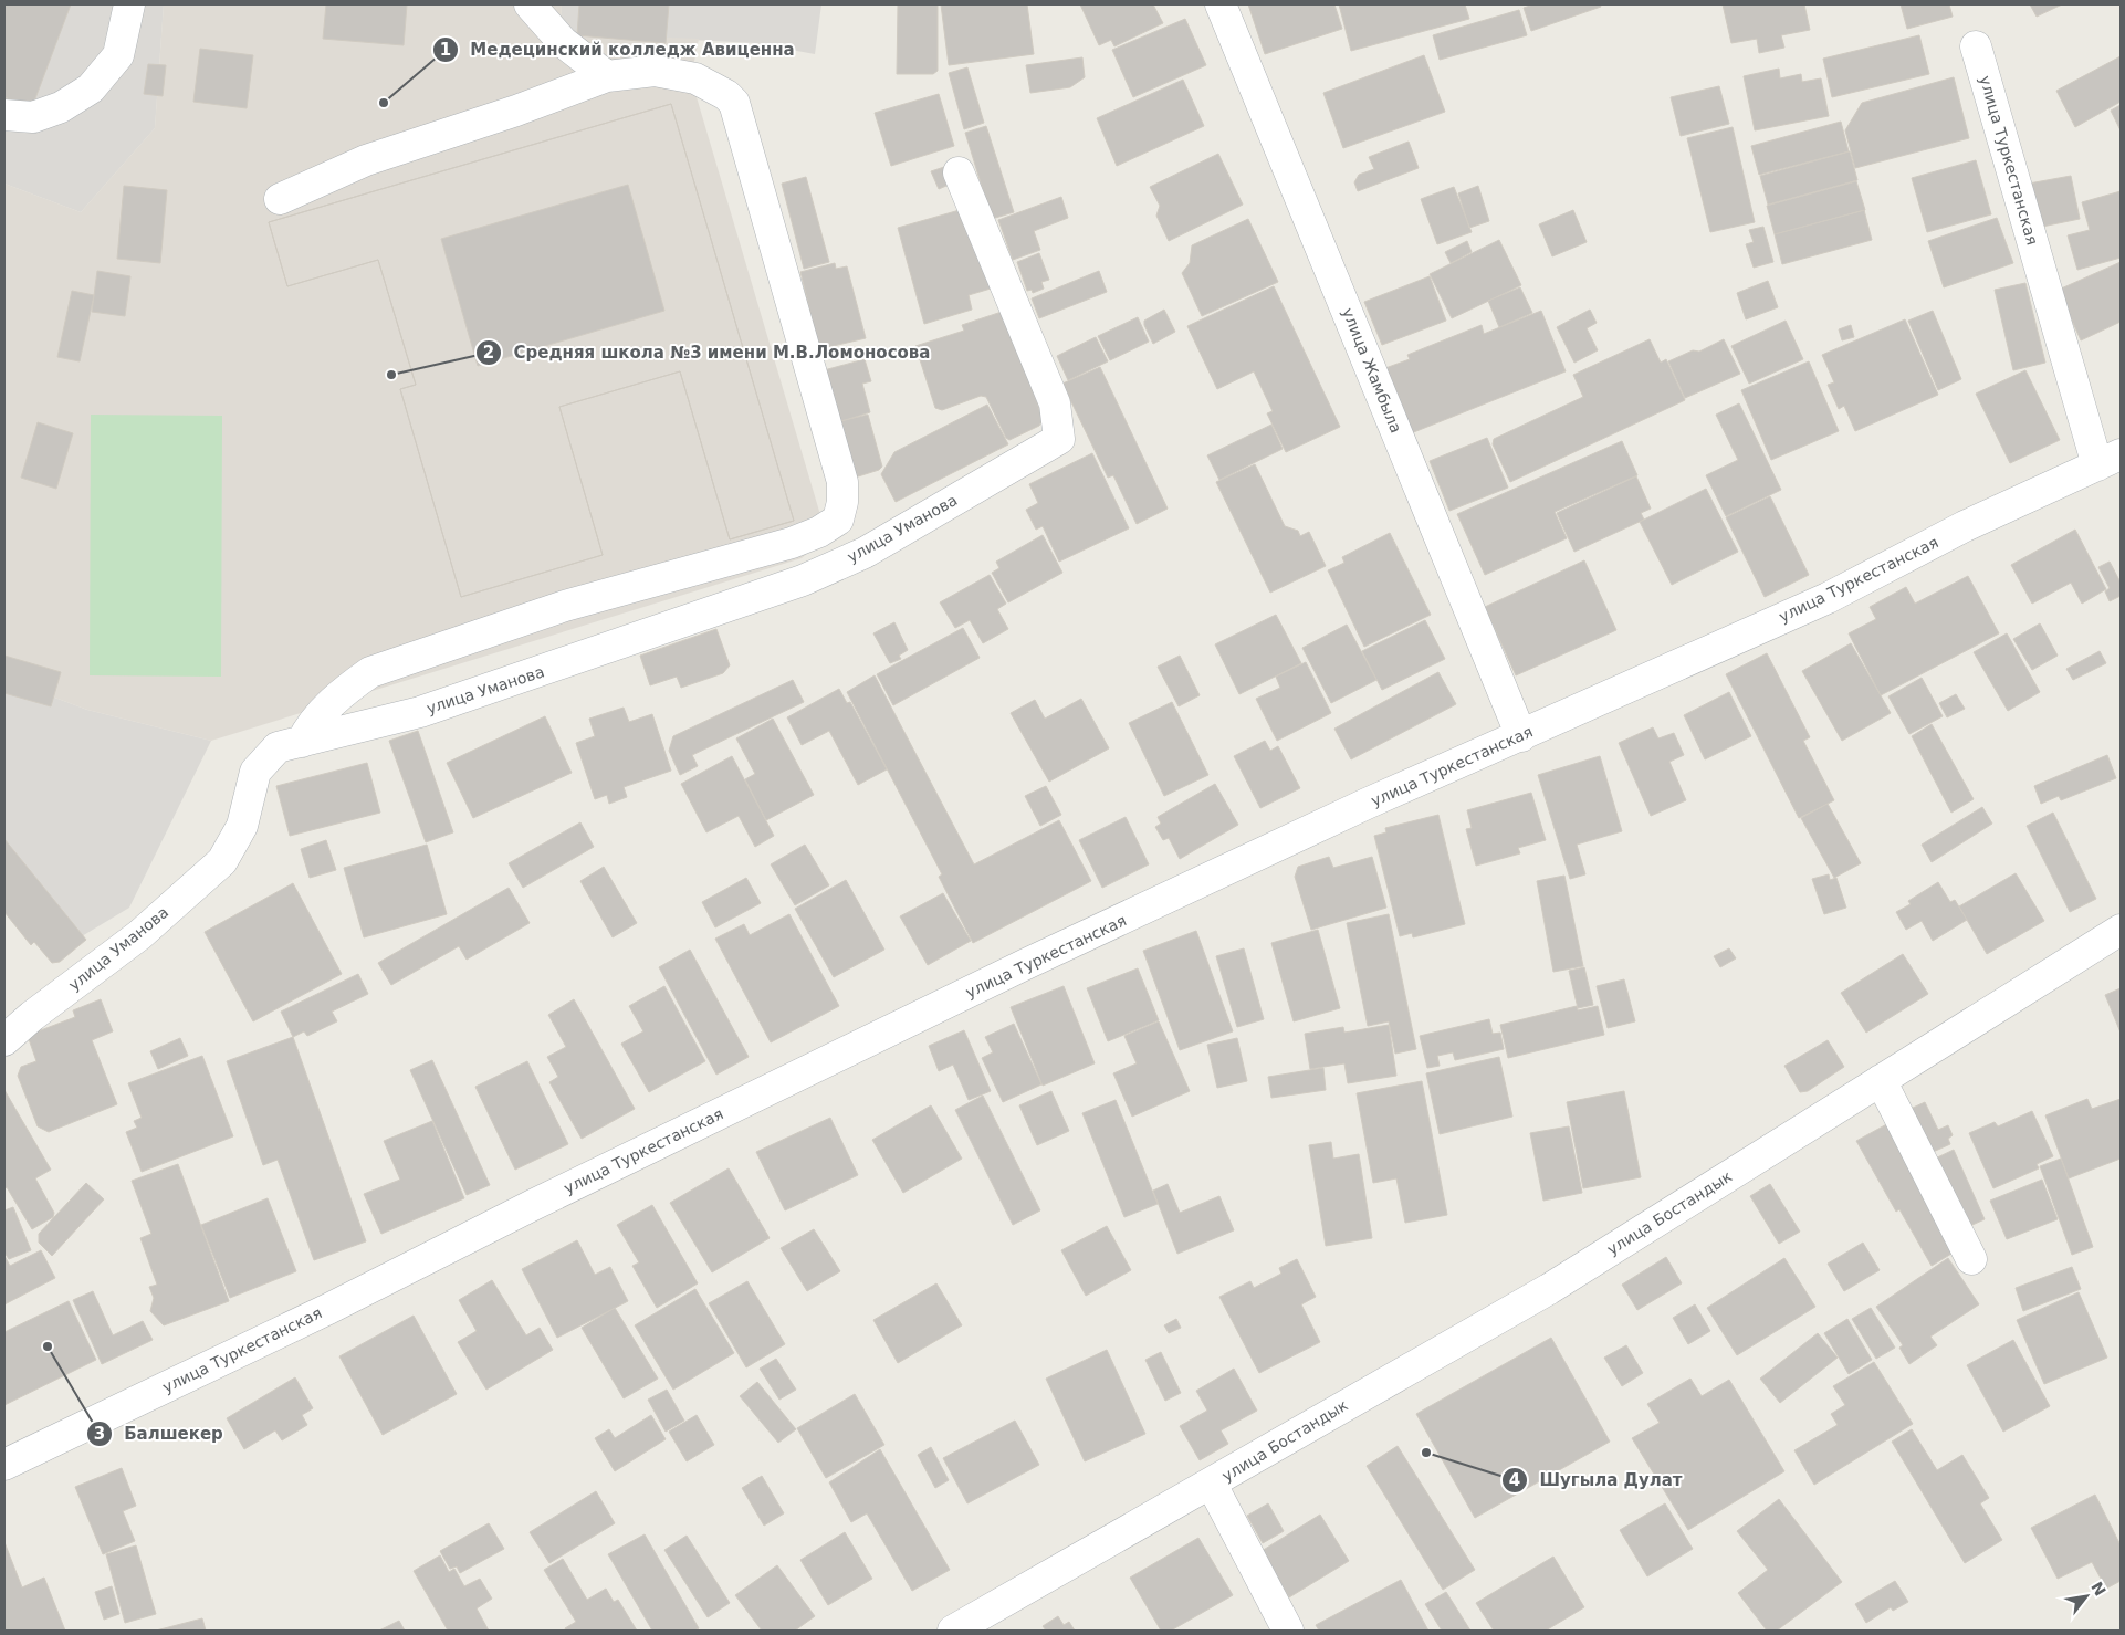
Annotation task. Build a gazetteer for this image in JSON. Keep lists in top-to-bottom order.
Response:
{
  "streets": {
    "street": [
      "улица Туркестанская",
      "улица Жамбыла",
      "улица Уманова",
      "улица Бостандык"
    ]
  },
  "crossings": [
    ["улица Туркестанская", "улица Жамбыла"]
  ],
  "places": [
    "Медецинский колледж Авиценна",
    "Средняя школа №3 имени М.В.Ломоносова",
    "Балшекер",
    "Шугыла Дулат"
  ],
  "north": "top right"
}
